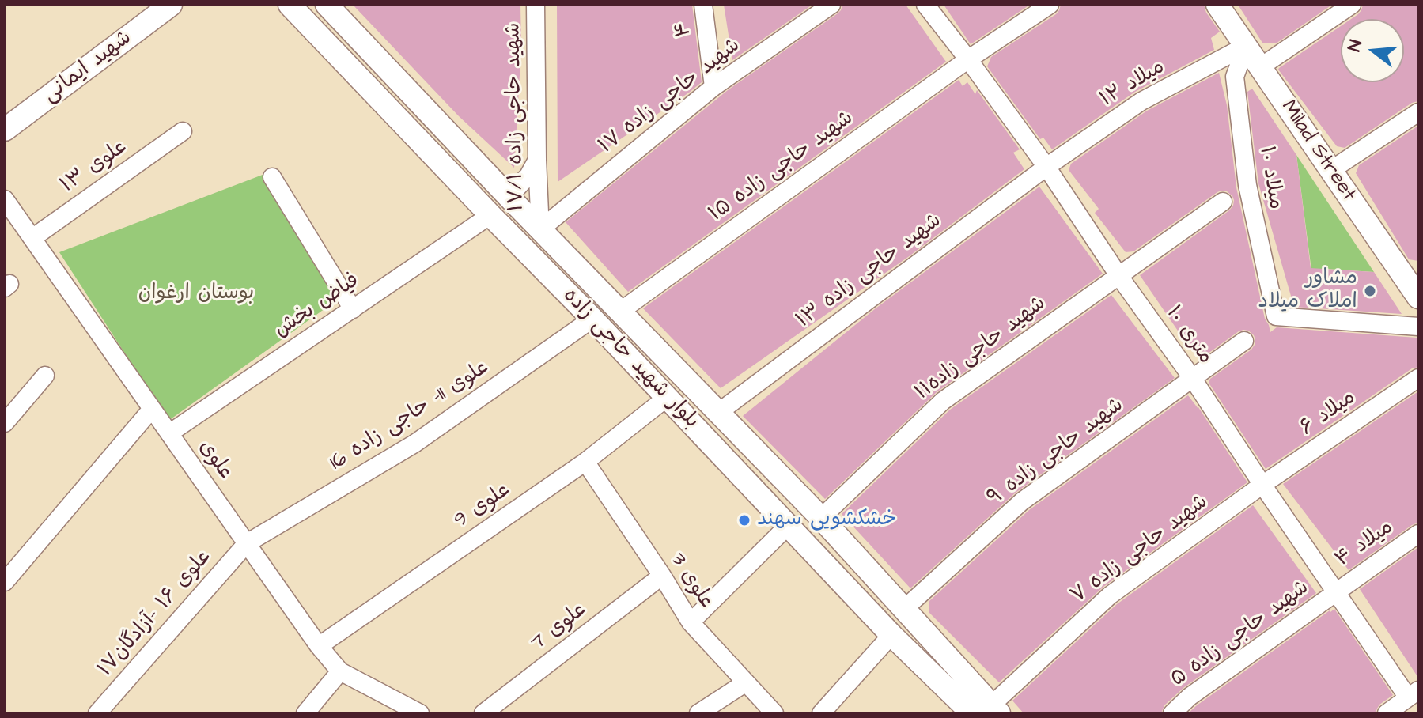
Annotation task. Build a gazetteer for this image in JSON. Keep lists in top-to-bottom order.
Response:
{
  "streets": {
    "street": [
      "۴",
      "شهید ایمانی",
      "میلاد ۱۲",
      "شهید حاجی زاده ۱۷",
      "شهید حاجی زاده ۱۷/۱",
      "Milad Street",
      "علوی ۱۳",
      "شهید حاجی زاده ۱۵",
      "میلاد ۱۰",
      "شهید حاجی زاده ۱۳",
      "فیاض بخش",
      "۱۰ متری",
      "شهید حاجی زاده۱۱",
      "بلوار شهید حاجی زاده",
      "میلاد ۶",
      "علوی 11- حاجی زاده 16",
      "شهید حاجی زاده ۹",
      "علوی",
      "علوی 9",
      "میلاد ۴",
      "شهید حاجی زاده ۷",
      "علوی 3",
      "علوی ۱۶ -آزادگان۱۷",
      "علوی 7",
      "شهید حاجی زاده ۵"
    ]
  },
  "crossings": [
    ["۴", "شهید حاجی زاده ۱۷"],
    ["میلاد ۱۲", "Milad Street"],
    ["میلاد ۱۲", "میلاد ۱۰"],
    ["میلاد ۱۲", "شهید حاجی زاده ۱۳"],
    ["میلاد ۱۲", "۱۰ متری"],
    ["شهید حاجی زاده ۱۷", "شهید حاجی زاده ۱۷/۱"],
    ["شهید حاجی زاده ۱۷", "بلوار شهید حاجی زاده"],
    ["شهید حاجی زاده ۱۷/۱", "بلوار شهید حاجی زاده"],
    ["Milad Street", "میلاد ۱۰"],
    ["علوی ۱۳", "علوی"],
    ["شهید حاجی زاده ۱۵", "۱۰ متری"],
    ["شهید حاجی زاده ۱۵", "بلوار شهید حاجی زاده"],
    ["شهید حاجی زاده ۱۳", "۱۰ متری"],
    ["شهید حاجی زاده ۱۳", "بلوار شهید حاجی زاده"],
    ["فیاض بخش", "بلوار شهید حاجی زاده"],
    ["فیاض بخش", "علوی"],
    ["۱۰ متری", "شهید حاجی زاده۱۱"],
    ["۱۰ متری", "میلاد ۶"],
    ["۱۰ متری", "شهید حاجی زاده ۹"],
    ["۱۰ متری", "میلاد ۴"],
    ["۱۰ متری", "شهید حاجی زاده ۷"],
    ["۱۰ متری", "شهید حاجی زاده ۵"],
    ["شهید حاجی زاده۱۱", "بلوار شهید حاجی زاده"],
    ["بلوار شهید حاجی زاده", "علوی 11- حاجی زاده 16"],
    ["بلوار شهید حاجی زاده", "شهید حاجی زاده ۹"],
    ["بلوار شهید حاجی زاده", "علوی 9"],
    ["بلوار شهید حاجی زاده", "شهید حاجی زاده ۷"],
    ["میلاد ۶", "شهید حاجی زاده ۷"],
    ["علوی 11- حاجی زاده 16", "علوی"],
    ["علوی 11- حاجی زاده 16", "علوی ۱۶ -آزادگان۱۷"],
    ["علوی", "علوی 9"],
    ["علوی", "علوی ۱۶ -آزادگان۱۷"],
    ["علوی 9", "علوی 3"],
    ["میلاد ۴", "شهید حاجی زاده ۵"],
    ["علوی 3", "علوی 7"]
  ],
  "parks": ["بوستان ارغوان"],
  "places": ["مشاور املاک میلاد", "خشکشویی سهند"],
  "north": "left"
}
